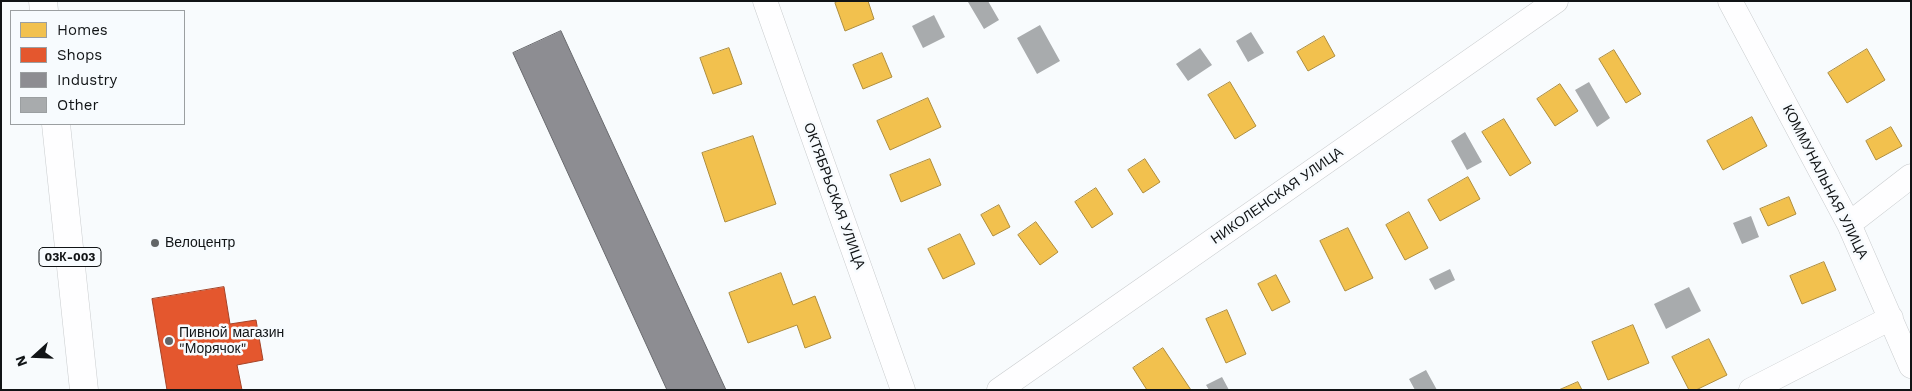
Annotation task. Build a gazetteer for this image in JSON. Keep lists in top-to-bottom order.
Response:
{
  "streets": {
    "main road": ["03К-003"],
    "street": ["КОММУНАЛЬНАЯ УЛИЦА", "ОКТЯБРЬСКАЯ УЛИЦА", "НИКОЛЕНСКАЯ УЛИЦА"]
  },
  "places": ["Велоцентр", "Пивной магазин \"Морячок\""],
  "legend": [
    "Homes",
    "Shops",
    "Industry",
    "Other"
  ],
  "north": "left"
}
